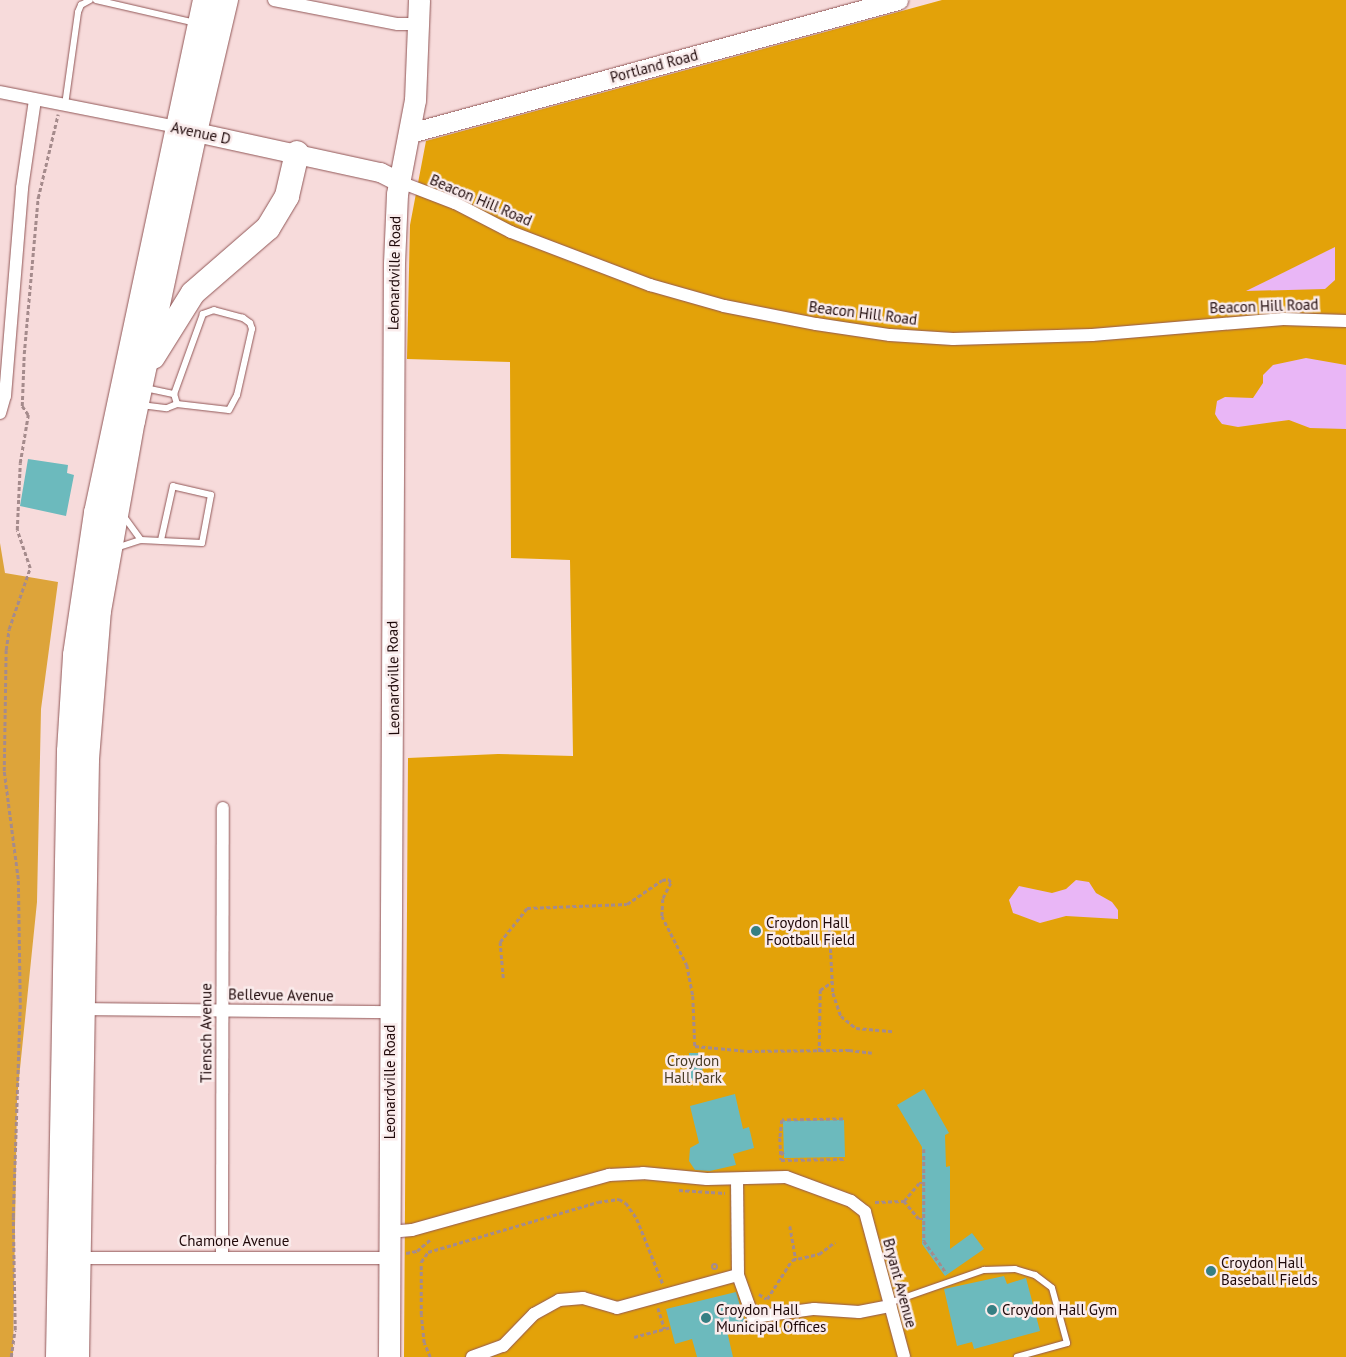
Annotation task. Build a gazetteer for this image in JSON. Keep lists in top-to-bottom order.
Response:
{
  "streets": {
    "main road": ["Leonardville Road"],
    "street": [
      "Portland Road",
      "Avenue D",
      "Beacon Hill Road",
      "Bellevue Avenue",
      "Tiensch Avenue",
      "Chamone Avenue",
      "Bryant Avenue"
    ]
  },
  "crossings": [
    ["Portland Road", "Leonardville Road"],
    ["Avenue D", "Beacon Hill Road"],
    ["Avenue D", "Leonardville Road"],
    ["Beacon Hill Road", "Leonardville Road"],
    ["Leonardville Road", "Bellevue Avenue"],
    ["Leonardville Road", "Chamone Avenue"],
    ["Bellevue Avenue", "Tiensch Avenue"],
    ["Tiensch Avenue", "Chamone Avenue"]
  ],
  "parks": ["Croydon Hall Park"],
  "places": [
    "Croydon Hall Football Field",
    "Croydon Hall Baseball Fields",
    "Croydon Hall Gym",
    "Croydon Hall Municipal Offices"
  ]
}
